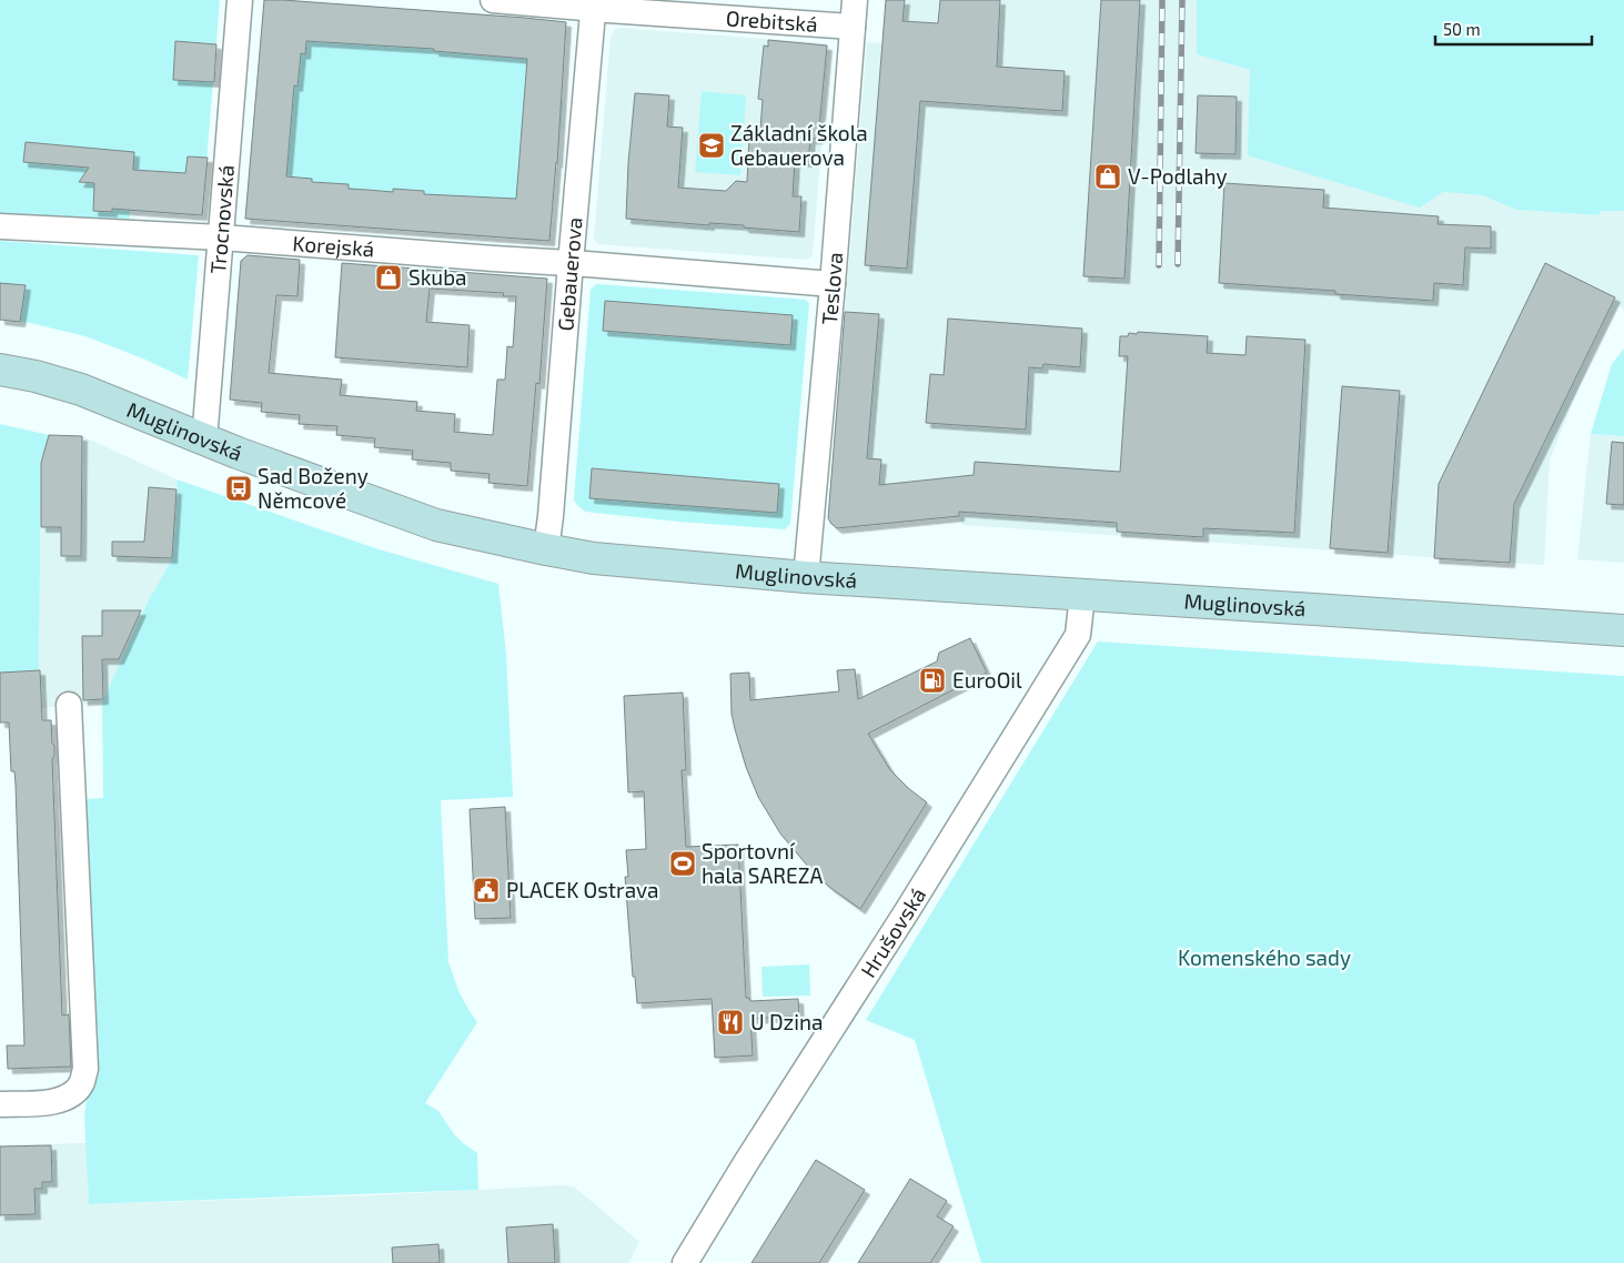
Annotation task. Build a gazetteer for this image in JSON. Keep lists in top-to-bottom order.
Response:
{
  "streets": {
    "main road": ["Muglinovská"],
    "street": [
      "Orebitská",
      "Trocnovská",
      "Korejská",
      "Gebauerova",
      "Teslova",
      "Hrušovská"
    ]
  },
  "crossings": [
    ["Orebitská", "Gebauerova"],
    ["Orebitská", "Teslova"],
    ["Trocnovská", "Korejská"],
    ["Trocnovská", "Muglinovská"],
    ["Korejská", "Gebauerova"],
    ["Korejská", "Teslova"],
    ["Gebauerova", "Muglinovská"],
    ["Teslova", "Muglinovská"],
    ["Muglinovská", "Hrušovská"]
  ],
  "parks": ["Komenského sady"],
  "places": {
    "school or university": ["Základní škola Gebauerova"],
    "shop": ["V-Podlahy", "Skuba"],
    "bus stop": ["Sad Boženy Němcové"],
    "fuel station": ["EuroOil"],
    "sports": ["Sportovní hala SAREZA"],
    "public building": ["PLACEK Ostrava"],
    "restaurant": ["U Dzina"]
  },
  "scale_bar": "50 m"
}
